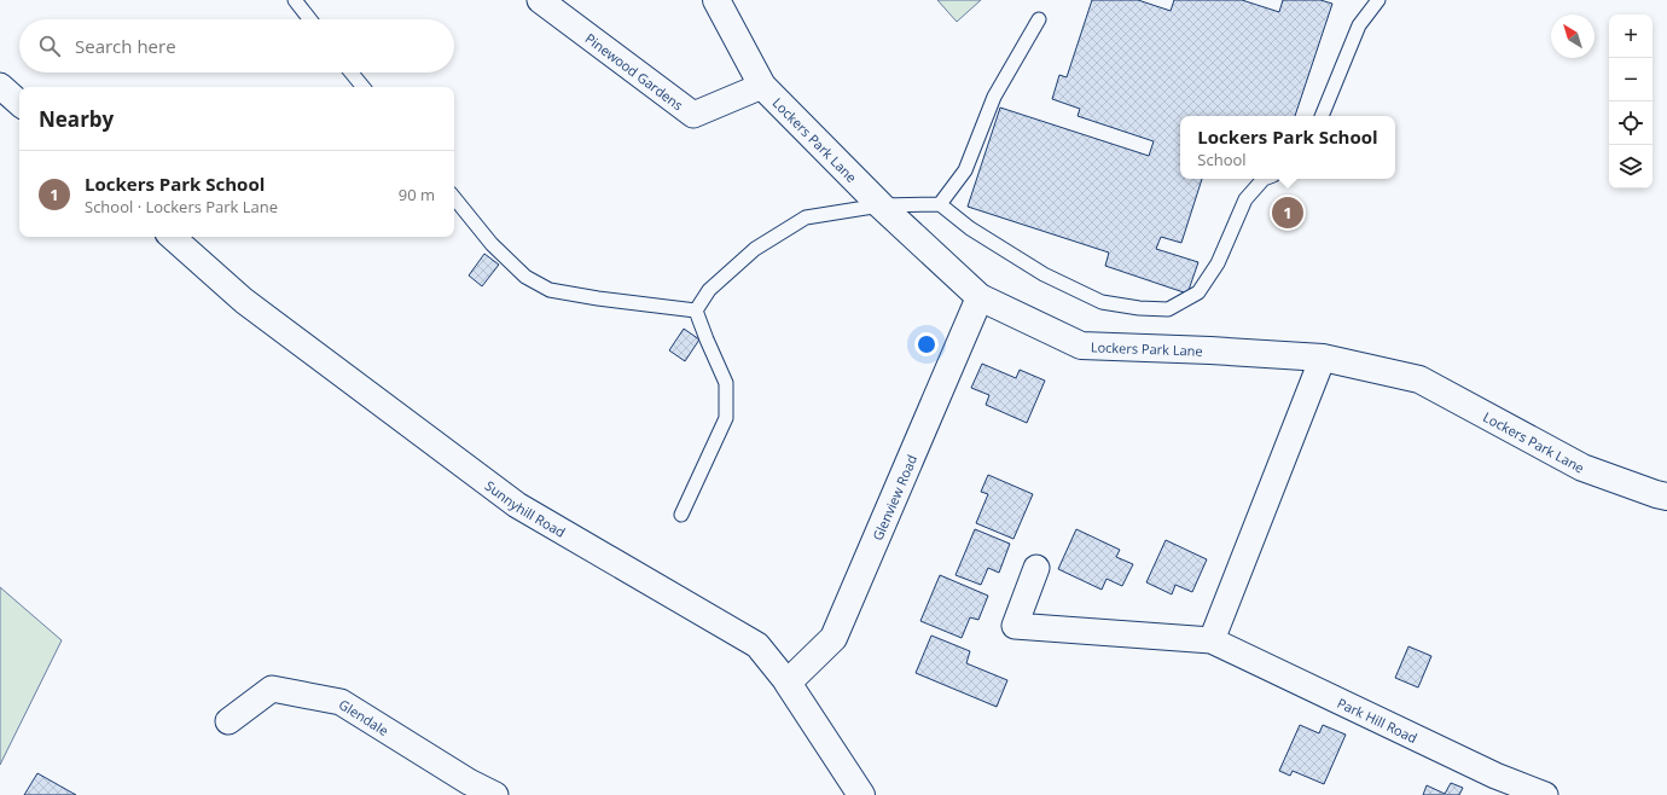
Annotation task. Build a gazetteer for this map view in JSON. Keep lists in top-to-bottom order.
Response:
{
  "streets": {
    "street": [
      "Pinewood Gardens",
      "Lockers Park Lane",
      "Glenview Road",
      "Sunnyhill Road",
      "Glendale",
      "Park Hill Road"
    ]
  },
  "crossings": [
    ["Pinewood Gardens", "Lockers Park Lane"],
    ["Lockers Park Lane", "Glenview Road"],
    ["Glenview Road", "Sunnyhill Road"]
  ],
  "north": "top left",
  "page": {
    "map_buttons": ["+", "−"],
    "search": "Search here",
    "heading": "Nearby",
    "popup": ["Lockers Park School", "School"],
    "list": [
      {
        "mark": "1",
        "name": "Lockers Park School",
        "note": "School · Lockers Park Lane",
        "value": "90 m"
      }
    ],
    "pins": "1"
  }
}
